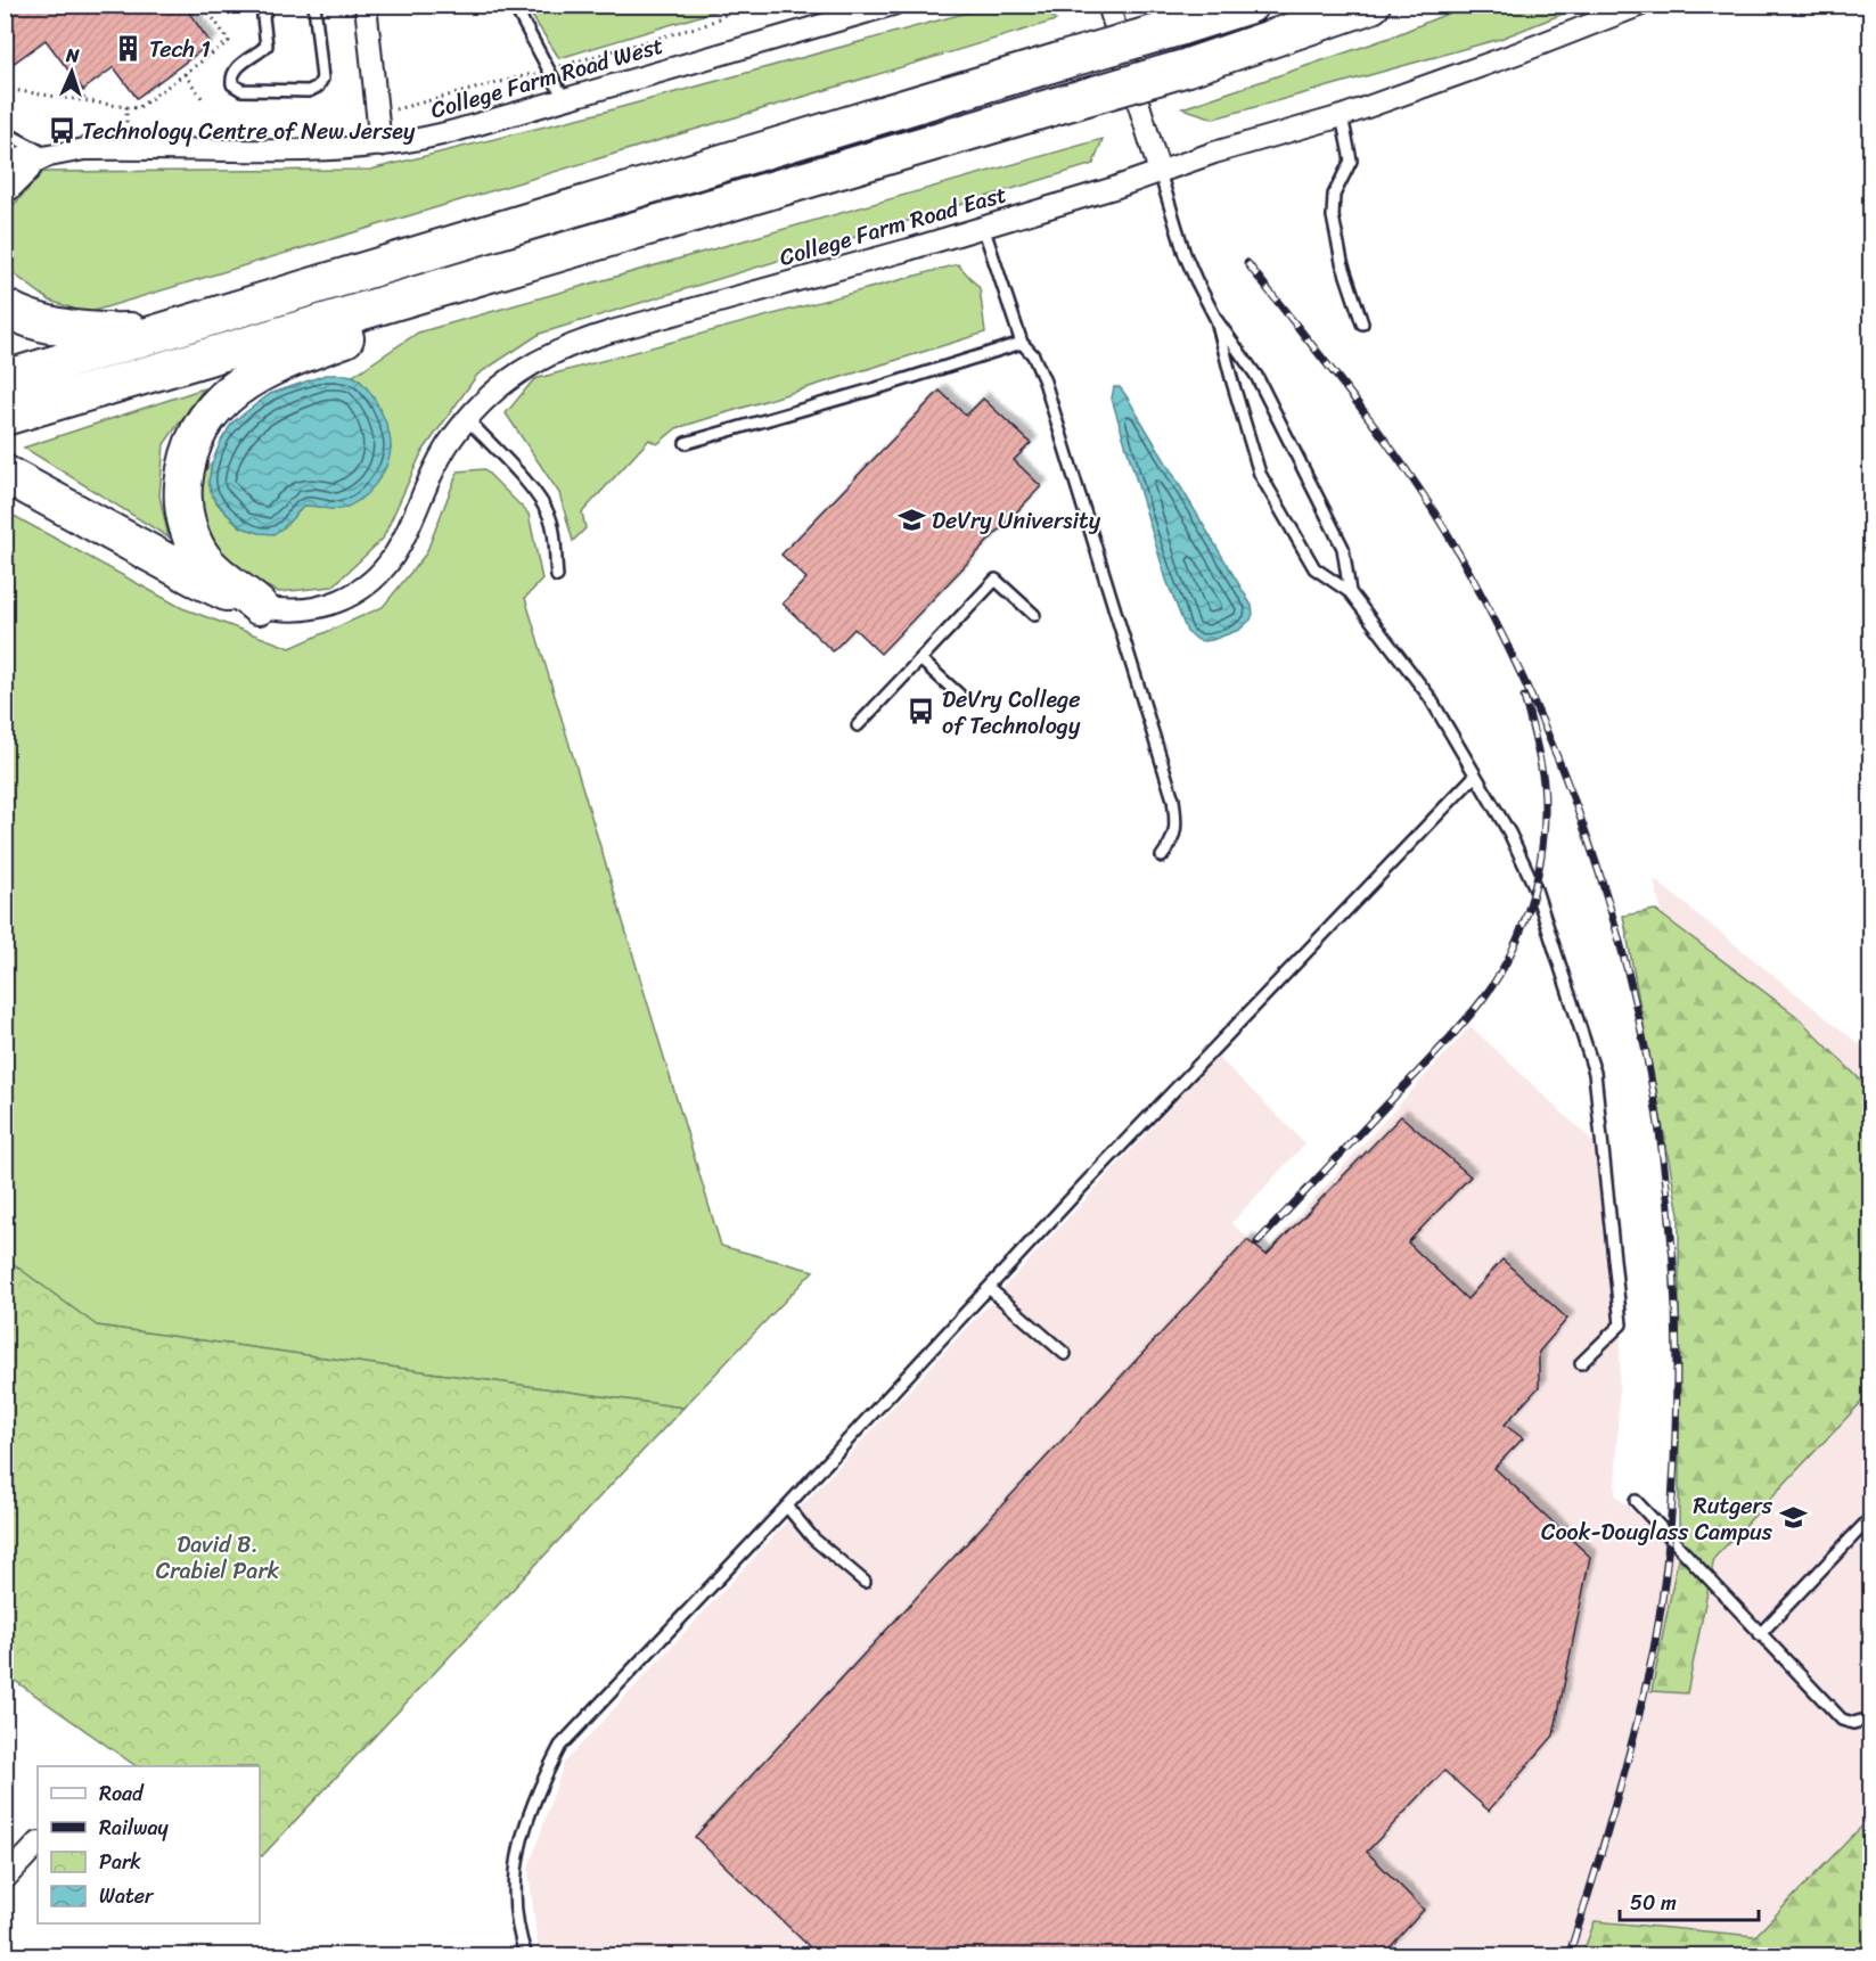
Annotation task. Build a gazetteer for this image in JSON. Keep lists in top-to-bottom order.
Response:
{
  "streets": {
    "street": ["College Farm Road West", "College Farm Road East"]
  },
  "parks": ["David B. Crabiel Park"],
  "places": {
    "building": ["Tech 1"],
    "bus stop": ["Technology Centre of New Jersey", "DeVry College of Technology"],
    "school or university": ["DeVry University", "Rutgers Cook-Douglass Campus"]
  },
  "legend": [
    "Road",
    "Railway",
    "Park",
    "Water"
  ],
  "scale_bar": "50 m",
  "north": "top"
}
